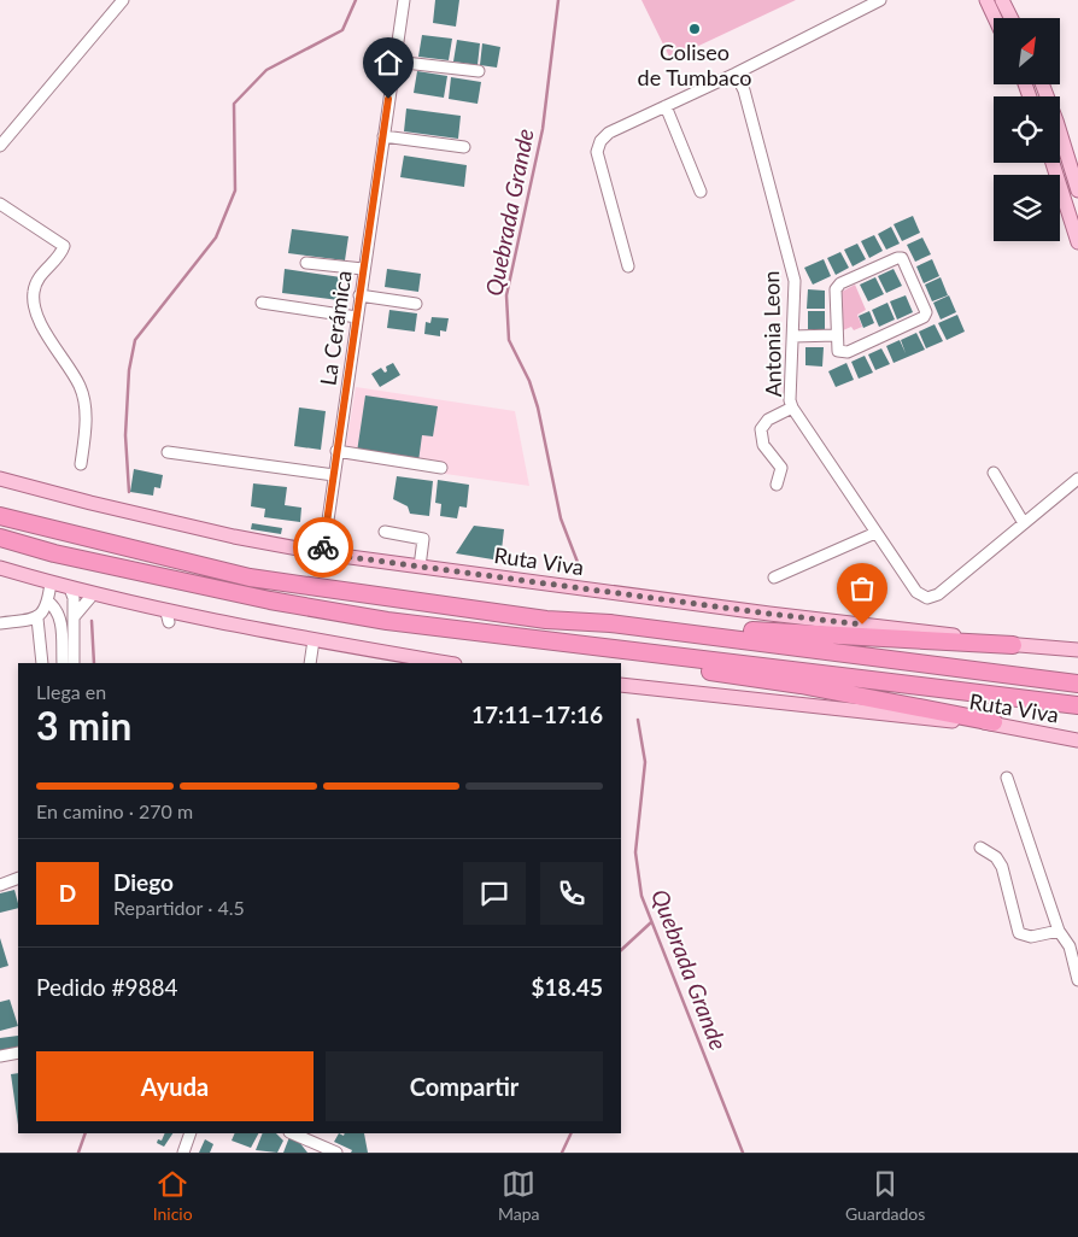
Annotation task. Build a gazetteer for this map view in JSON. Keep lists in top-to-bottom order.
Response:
{
  "streets": {
    "highway": ["Ruta Viva"],
    "street": ["La Cerámica", "Antonia Leon"]
  },
  "crossings": [
    ["La Cerámica", "Ruta Viva"]
  ],
  "water": ["Quebrada Grande"],
  "places": ["Coliseo de Tumbaco"],
  "north": "top right",
  "page": {
    "heading": ["3 min", "Llega en", "17:11–17:16"],
    "panel": [
      "Diego",
      "Repartidor · 4.5",
      "Pedido #9884",
      "$18.45"
    ],
    "bar": "En camino · 270 m",
    "round": "D",
    "buttons": ["Ayuda", "Compartir"],
    "tabs": ["Inicio", "Mapa", "Guardados"]
  }
}
